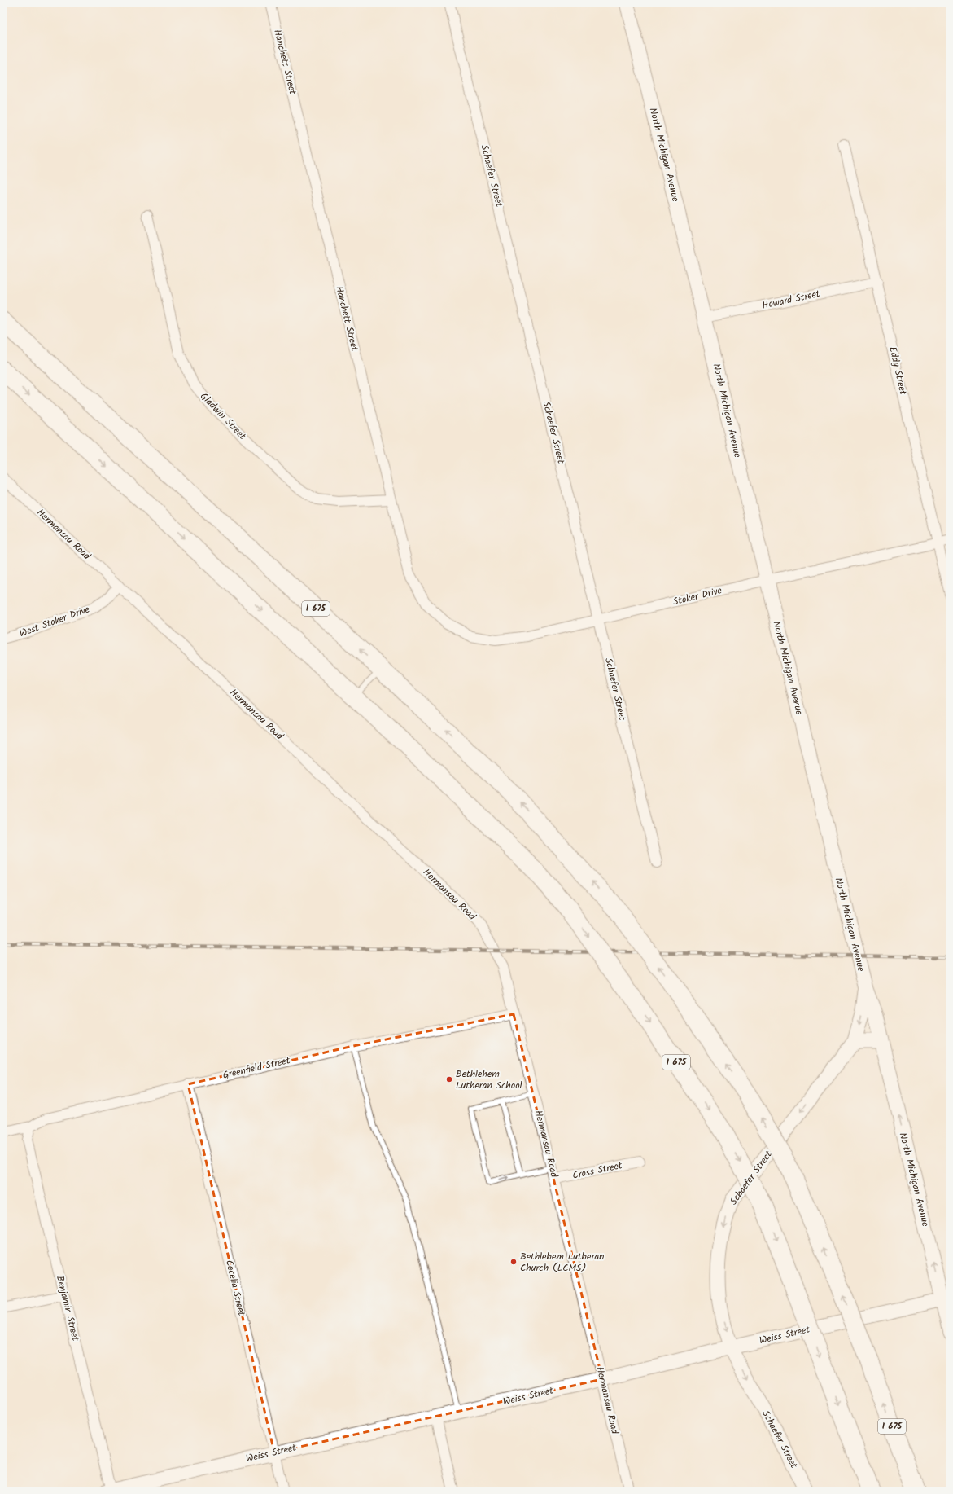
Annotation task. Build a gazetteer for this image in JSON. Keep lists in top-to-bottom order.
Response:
{
  "streets": {
    "highway": ["I 675"],
    "street": [
      "Hanchett Street",
      "North Michigan Avenue",
      "Schaefer Street",
      "Howard Street",
      "Eddy Street",
      "Gladwin Street",
      "Hermansau Road",
      "Stoker Drive",
      "West Stoker Drive",
      "Greenfield Street",
      "Cross Street",
      "Cecelia Street",
      "Benjamin Street",
      "Weiss Street"
    ]
  },
  "crossings": [
    ["Hanchett Street", "Gladwin Street"],
    ["Hanchett Street", "Stoker Drive"],
    ["North Michigan Avenue", "Schaefer Street"],
    ["North Michigan Avenue", "Howard Street"],
    ["North Michigan Avenue", "Stoker Drive"],
    ["North Michigan Avenue", "Weiss Street"],
    ["Schaefer Street", "Stoker Drive"],
    ["Schaefer Street", "Weiss Street"],
    ["Howard Street", "Eddy Street"],
    ["Eddy Street", "Stoker Drive"],
    ["Hermansau Road", "West Stoker Drive"],
    ["Hermansau Road", "Greenfield Street"],
    ["Hermansau Road", "Cross Street"],
    ["Hermansau Road", "Weiss Street"],
    ["Greenfield Street", "Cecelia Street"],
    ["Greenfield Street", "Benjamin Street"],
    ["Cecelia Street", "Weiss Street"],
    ["Benjamin Street", "Weiss Street"]
  ],
  "places": ["Bethlehem Lutheran School", "Bethlehem Lutheran Church (LCMS)"]
}
